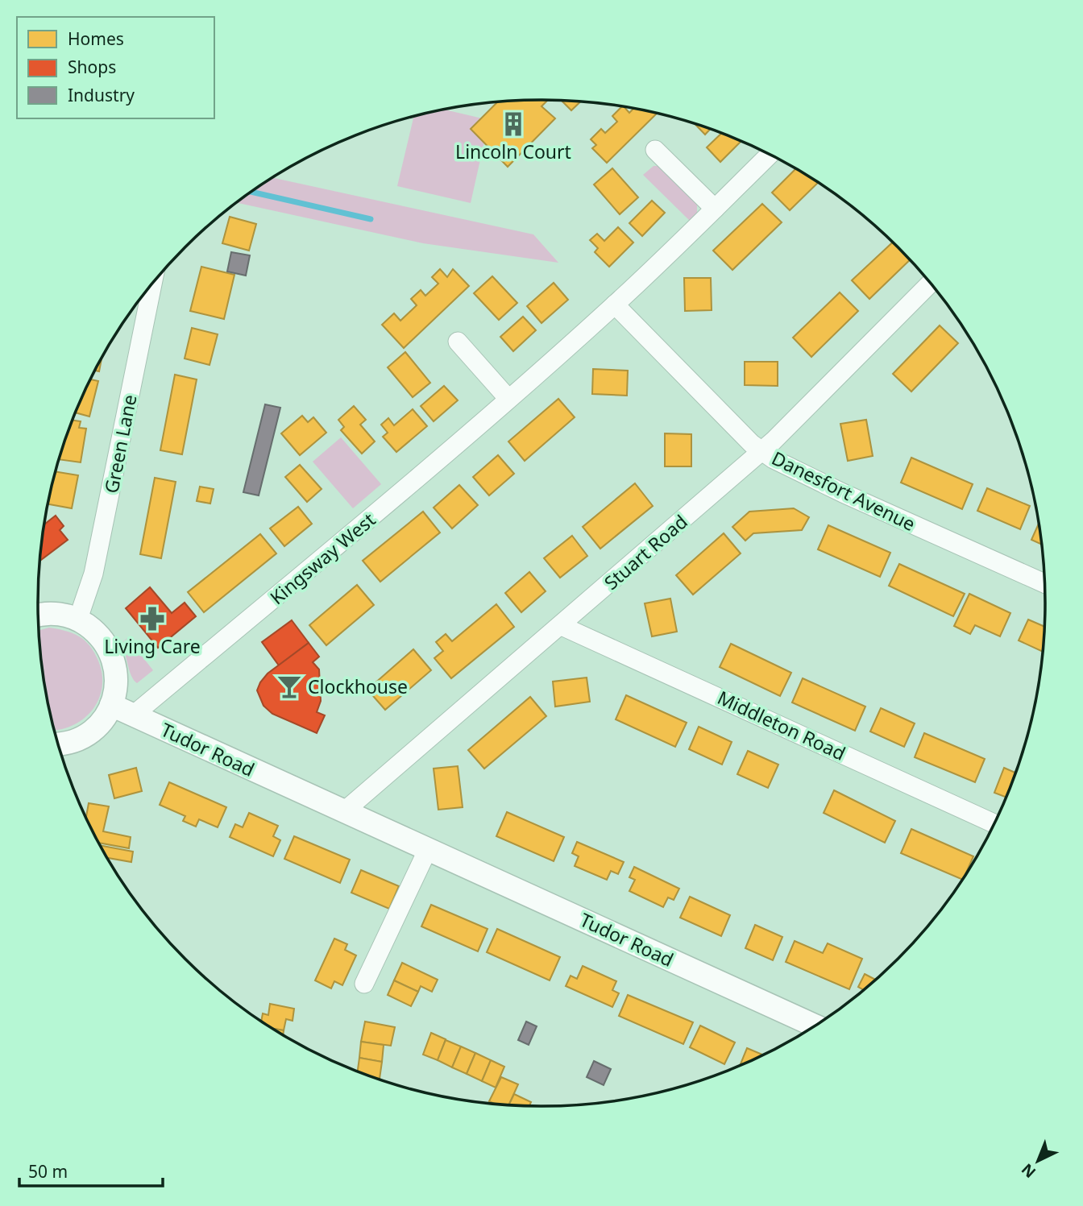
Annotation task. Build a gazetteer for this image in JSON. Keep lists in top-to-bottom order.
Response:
{
  "streets": {
    "street": [
      "Green Lane",
      "Danesfort Avenue",
      "Stuart Road",
      "Kingsway West",
      "Middleton Road",
      "Tudor Road"
    ]
  },
  "crossings": [
    ["Danesfort Avenue", "Stuart Road"],
    ["Danesfort Avenue", "Kingsway West"],
    ["Stuart Road", "Middleton Road"],
    ["Stuart Road", "Tudor Road"],
    ["Kingsway West", "Tudor Road"]
  ],
  "places": {
    "building": ["Lincoln Court"],
    "pharmacy": ["Living Care"],
    "bar": ["Clockhouse"]
  },
  "legend": ["Homes", "Shops", "Industry"],
  "scale_bar": "50 m",
  "north": "bottom left"
}
